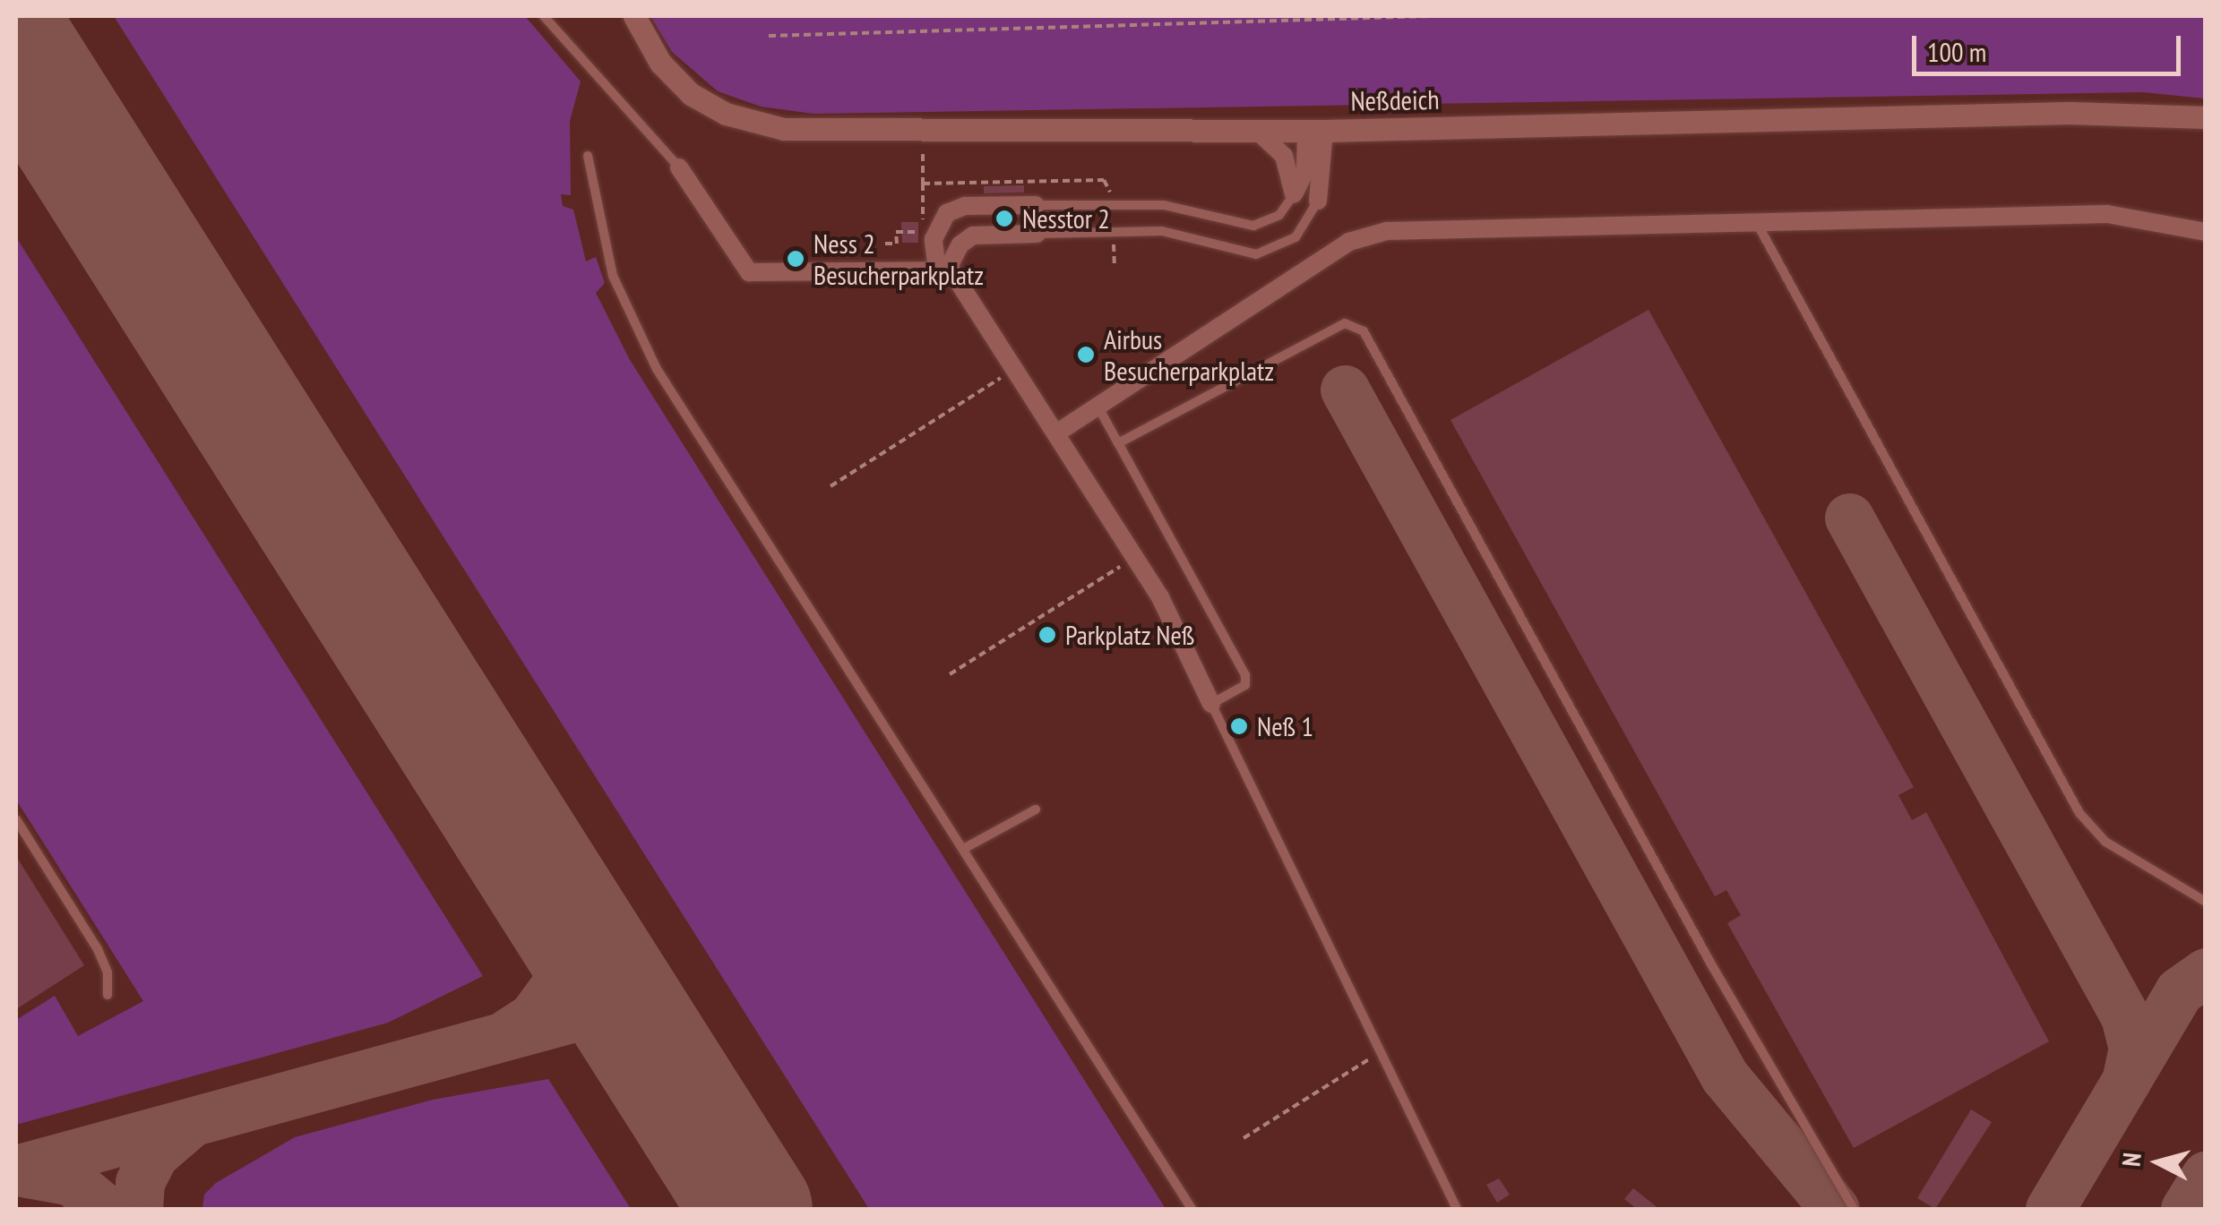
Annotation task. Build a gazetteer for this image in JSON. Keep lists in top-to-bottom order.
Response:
{
  "streets": {
    "street": ["Neßdeich"]
  },
  "places": [
    "Nesstor 2",
    "Ness 2 Besucherparkplatz",
    "Airbus Besucherparkplatz",
    "Parkplatz Neß",
    "Neß 1"
  ],
  "scale_bar": "100 m",
  "north": "left"
}
